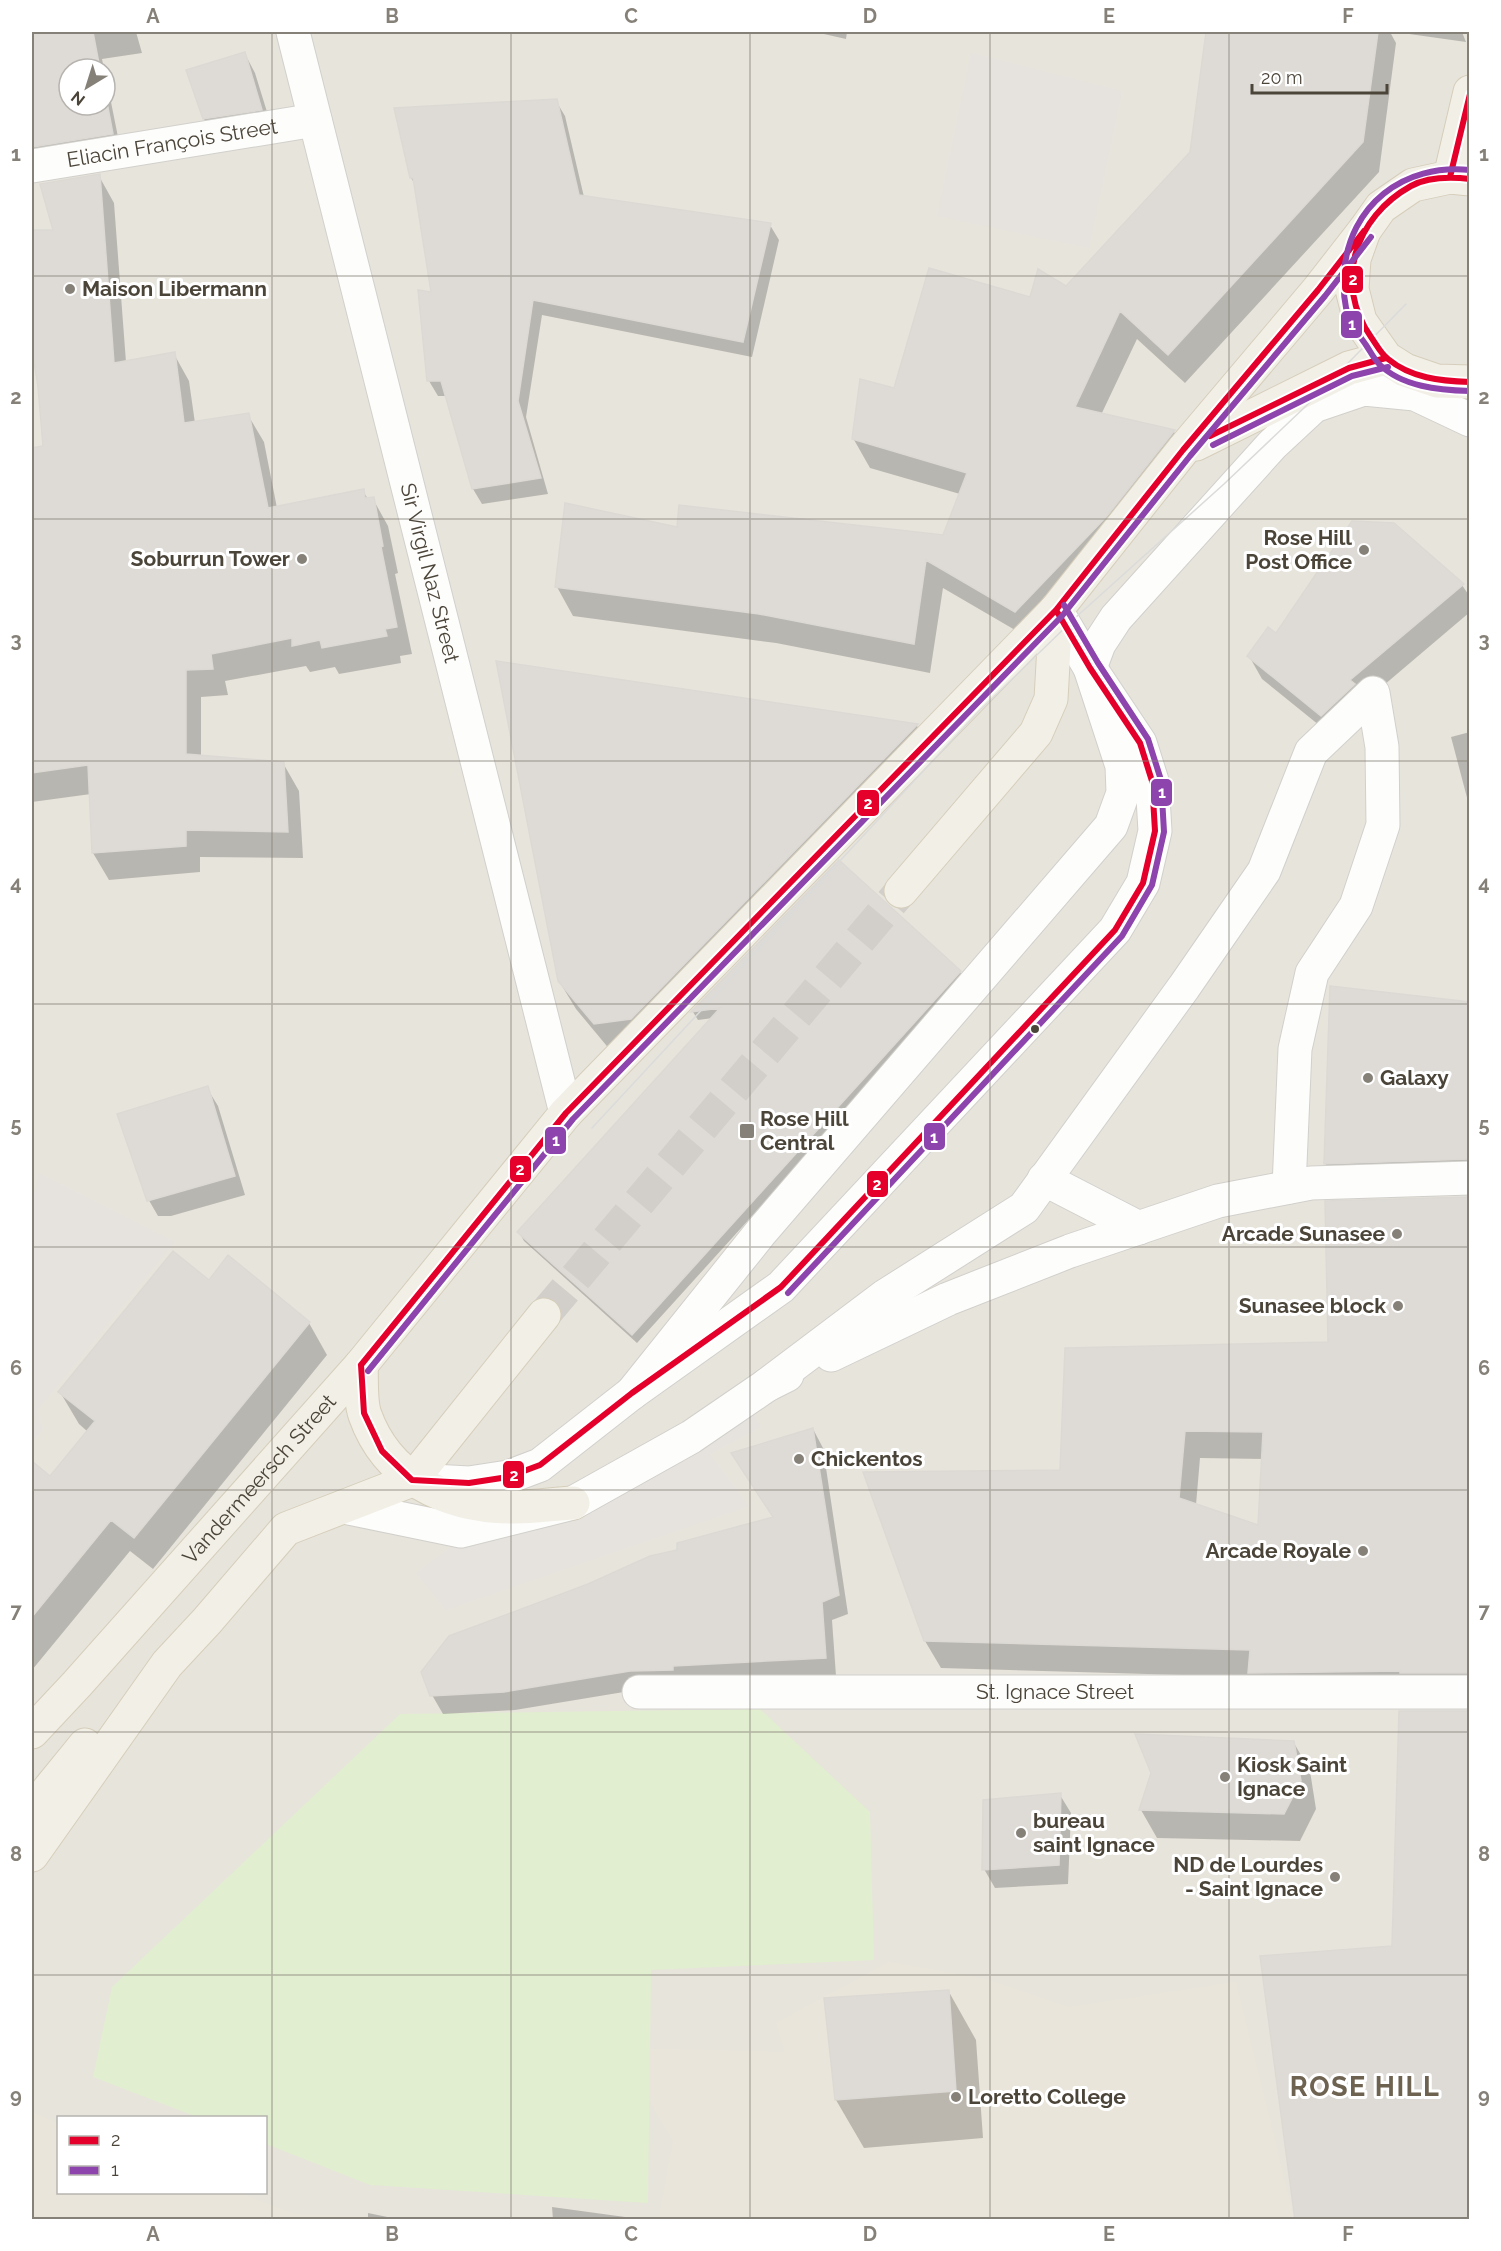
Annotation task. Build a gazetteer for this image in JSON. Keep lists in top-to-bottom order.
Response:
{
  "streets": {
    "main road": ["Vandermeersch Street"],
    "street": ["Eliacin François Street", "Sir Virgil Naz Street", "St. Ignace Street"]
  },
  "crossings": [
    ["Eliacin François Street", "Sir Virgil Naz Street"],
    ["Sir Virgil Naz Street", "Vandermeersch Street"]
  ],
  "districts": ["ROSE HILL"],
  "places": {
    "other": [
      "Maison Libermann",
      "Rose Hill Post Office",
      "Soburrun Tower",
      "Galaxy",
      "Arcade Sunasee",
      "Sunasee block",
      "Chickentos",
      "Arcade Royale",
      "Kiosk Saint Ignace",
      "bureau saint Ignace",
      "ND de Lourdes - Saint Ignace",
      "Loretto College"
    ],
    "transit": ["Rose Hill Central"]
  },
  "lines": ["transit line 2", "transit line 1"],
  "legend": ["2", "1"],
  "scale_bar": "20 m",
  "north": "bottom left",
  "grid": {
    "columns": [
      "A",
      "B",
      "C",
      "D",
      "E",
      "F"
    ],
    "rows": [
      "1",
      "2",
      "3",
      "4",
      "5",
      "6",
      "7",
      "8",
      "9"
    ]
  }
}
